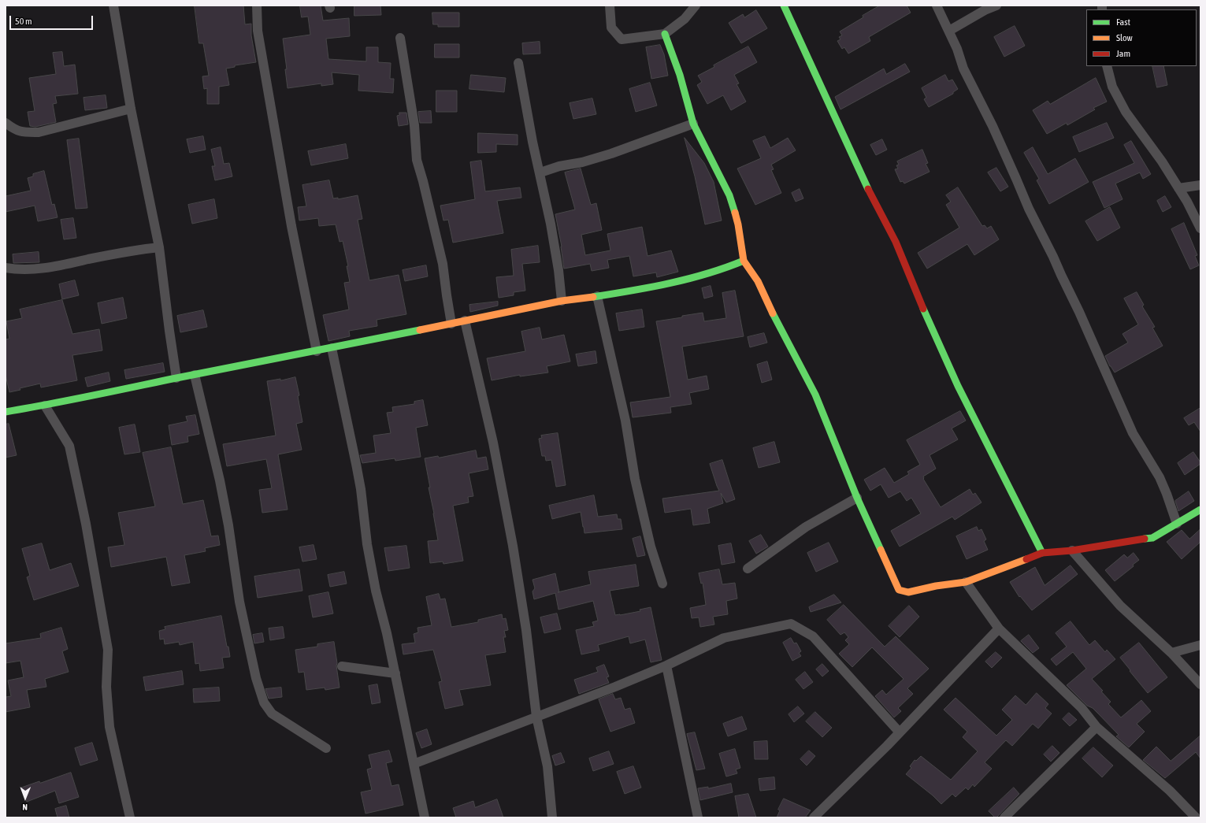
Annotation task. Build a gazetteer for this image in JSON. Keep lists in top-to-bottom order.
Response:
{
  "legend": ["Fast", "Slow", "Jam"],
  "scale_bar": "50 m",
  "north": "bottom"
}
